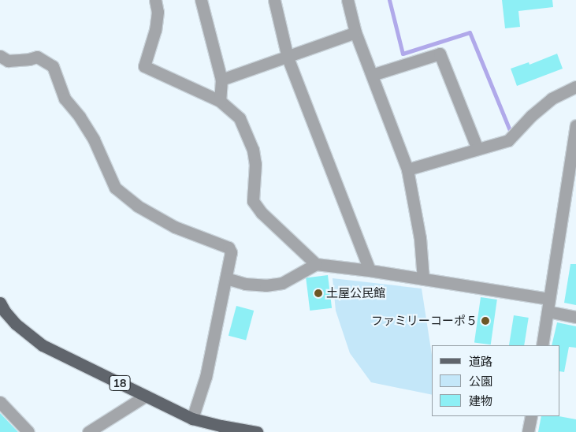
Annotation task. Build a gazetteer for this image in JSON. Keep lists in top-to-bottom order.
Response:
{
  "streets": {
    "main road": ["18"]
  },
  "places": ["土屋公民館", "ファミリーコーポ５"],
  "legend": ["道路", "公園", "建物"]
}
